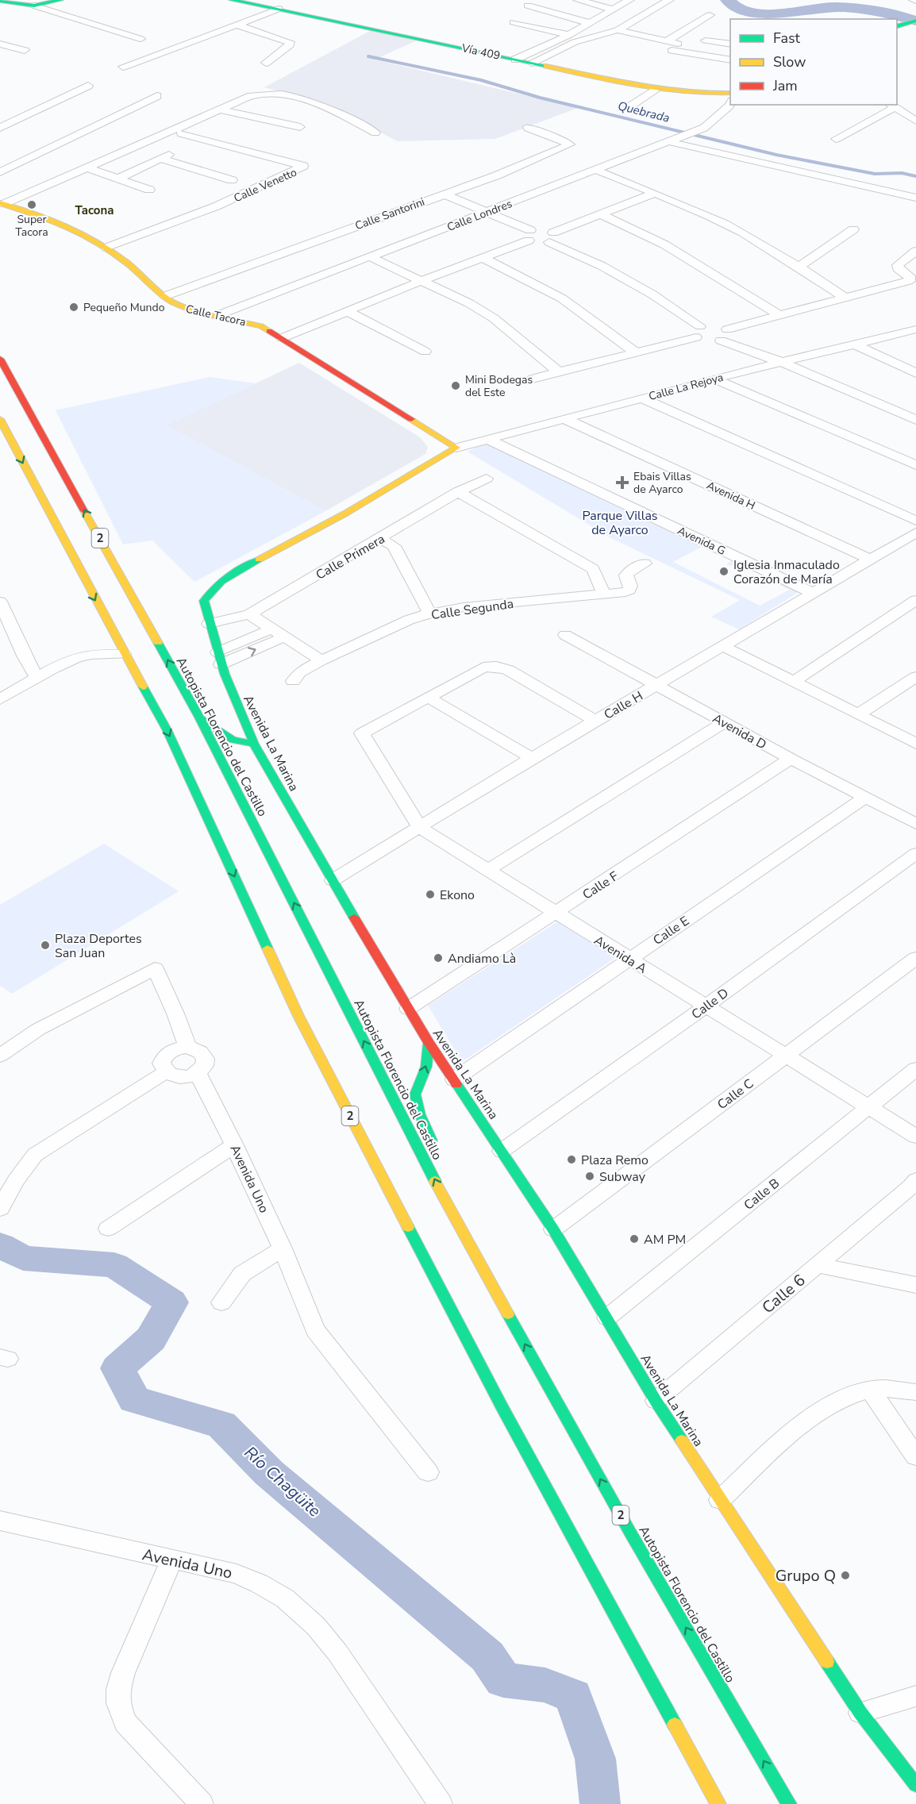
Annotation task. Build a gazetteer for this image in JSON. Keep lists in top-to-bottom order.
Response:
{
  "streets": {
    "main road": [
      "Vía 409",
      "Calle Tacora",
      "2",
      "Autopista Florencio del Castillo",
      "Avenida La Marina"
    ],
    "street": [
      "Calle Venetto",
      "Calle Santorini",
      "Calle Londres",
      "Calle La Rejoya",
      "Avenida H",
      "Avenida G",
      "Calle Primera",
      "Calle Segunda",
      "Calle H",
      "Avenida D",
      "Calle F",
      "Calle E",
      "Avenida A",
      "Calle D",
      "Calle C",
      "Avenida Uno",
      "Calle B",
      "Calle 6"
    ]
  },
  "crossings": [
    ["Calle Venetto", "Calle Tacora"],
    ["Calle Santorini", "Calle Tacora"],
    ["Calle Londres", "Calle Tacora"],
    ["Calle Tacora", "Calle La Rejoya"],
    ["Calle Tacora", "Avenida La Marina"],
    ["Calle La Rejoya", "Avenida H"],
    ["Calle La Rejoya", "Avenida G"],
    ["Calle La Rejoya", "Avenida La Marina"],
    ["Avenida H", "Calle H"],
    ["Avenida G", "Calle H"],
    ["Calle Primera", "Avenida La Marina"],
    ["Calle H", "Avenida D"],
    ["Calle H", "Avenida La Marina"],
    ["Calle H", "Avenida A"],
    ["Avenida D", "Calle F"],
    ["Avenida D", "Calle E"],
    ["Avenida La Marina", "Calle F"],
    ["Avenida La Marina", "Calle E"],
    ["Avenida La Marina", "Calle D"],
    ["Avenida La Marina", "Calle C"],
    ["Avenida La Marina", "Calle B"],
    ["Avenida La Marina", "Calle 6"],
    ["Calle F", "Avenida A"],
    ["Calle E", "Avenida A"],
    ["Avenida A", "Calle D"],
    ["Avenida A", "Calle C"],
    ["Avenida A", "Calle B"]
  ],
  "districts": ["Tacona"],
  "water": ["Quebrada", "Río Chagüite"],
  "parks": ["Parque Villas de Ayarco"],
  "places": {
    "other": [
      "Super Tacora",
      "Pequeño Mundo",
      "Mini Bodegas del Este",
      "Iglesia Inmaculado Corazón de María",
      "Ekono",
      "Plaza Deportes San Juan",
      "Andiamo Là",
      "Plaza Remo",
      "Subway",
      "AM PM",
      "Grupo Q"
    ],
    "health": ["Ebais Villas de Ayarco"]
  },
  "legend": ["Fast", "Slow", "Jam"]
}
